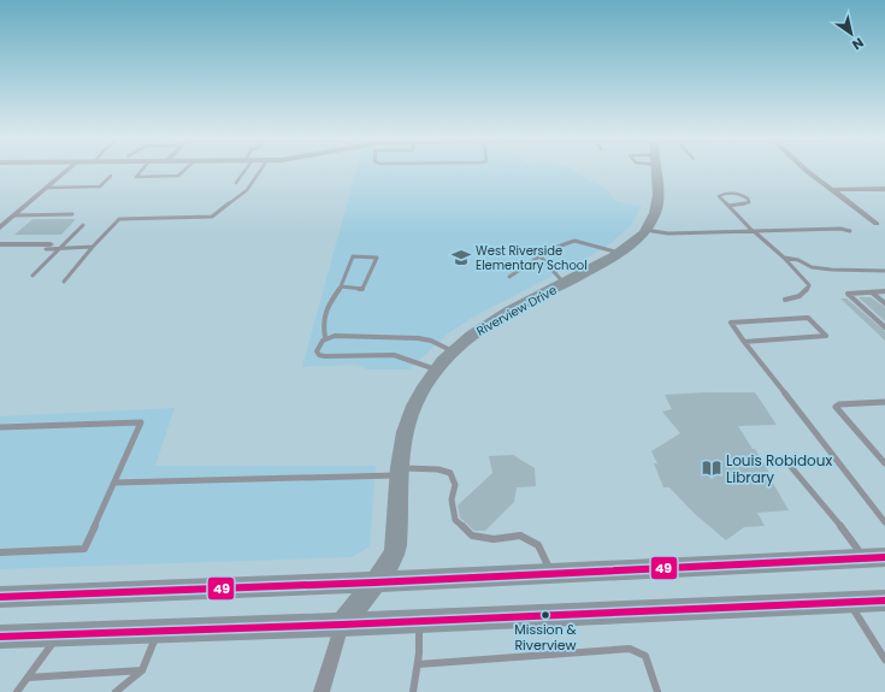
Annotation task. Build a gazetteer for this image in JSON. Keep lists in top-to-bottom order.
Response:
{
  "streets": {
    "main road": ["Riverview Drive"]
  },
  "places": {
    "school or university": ["West Riverside Elementary School"],
    "library": ["Louis Robidoux Library"],
    "other": ["Mission & Riverview"]
  },
  "lines": ["transit line 49"],
  "north": "bottom right"
}
